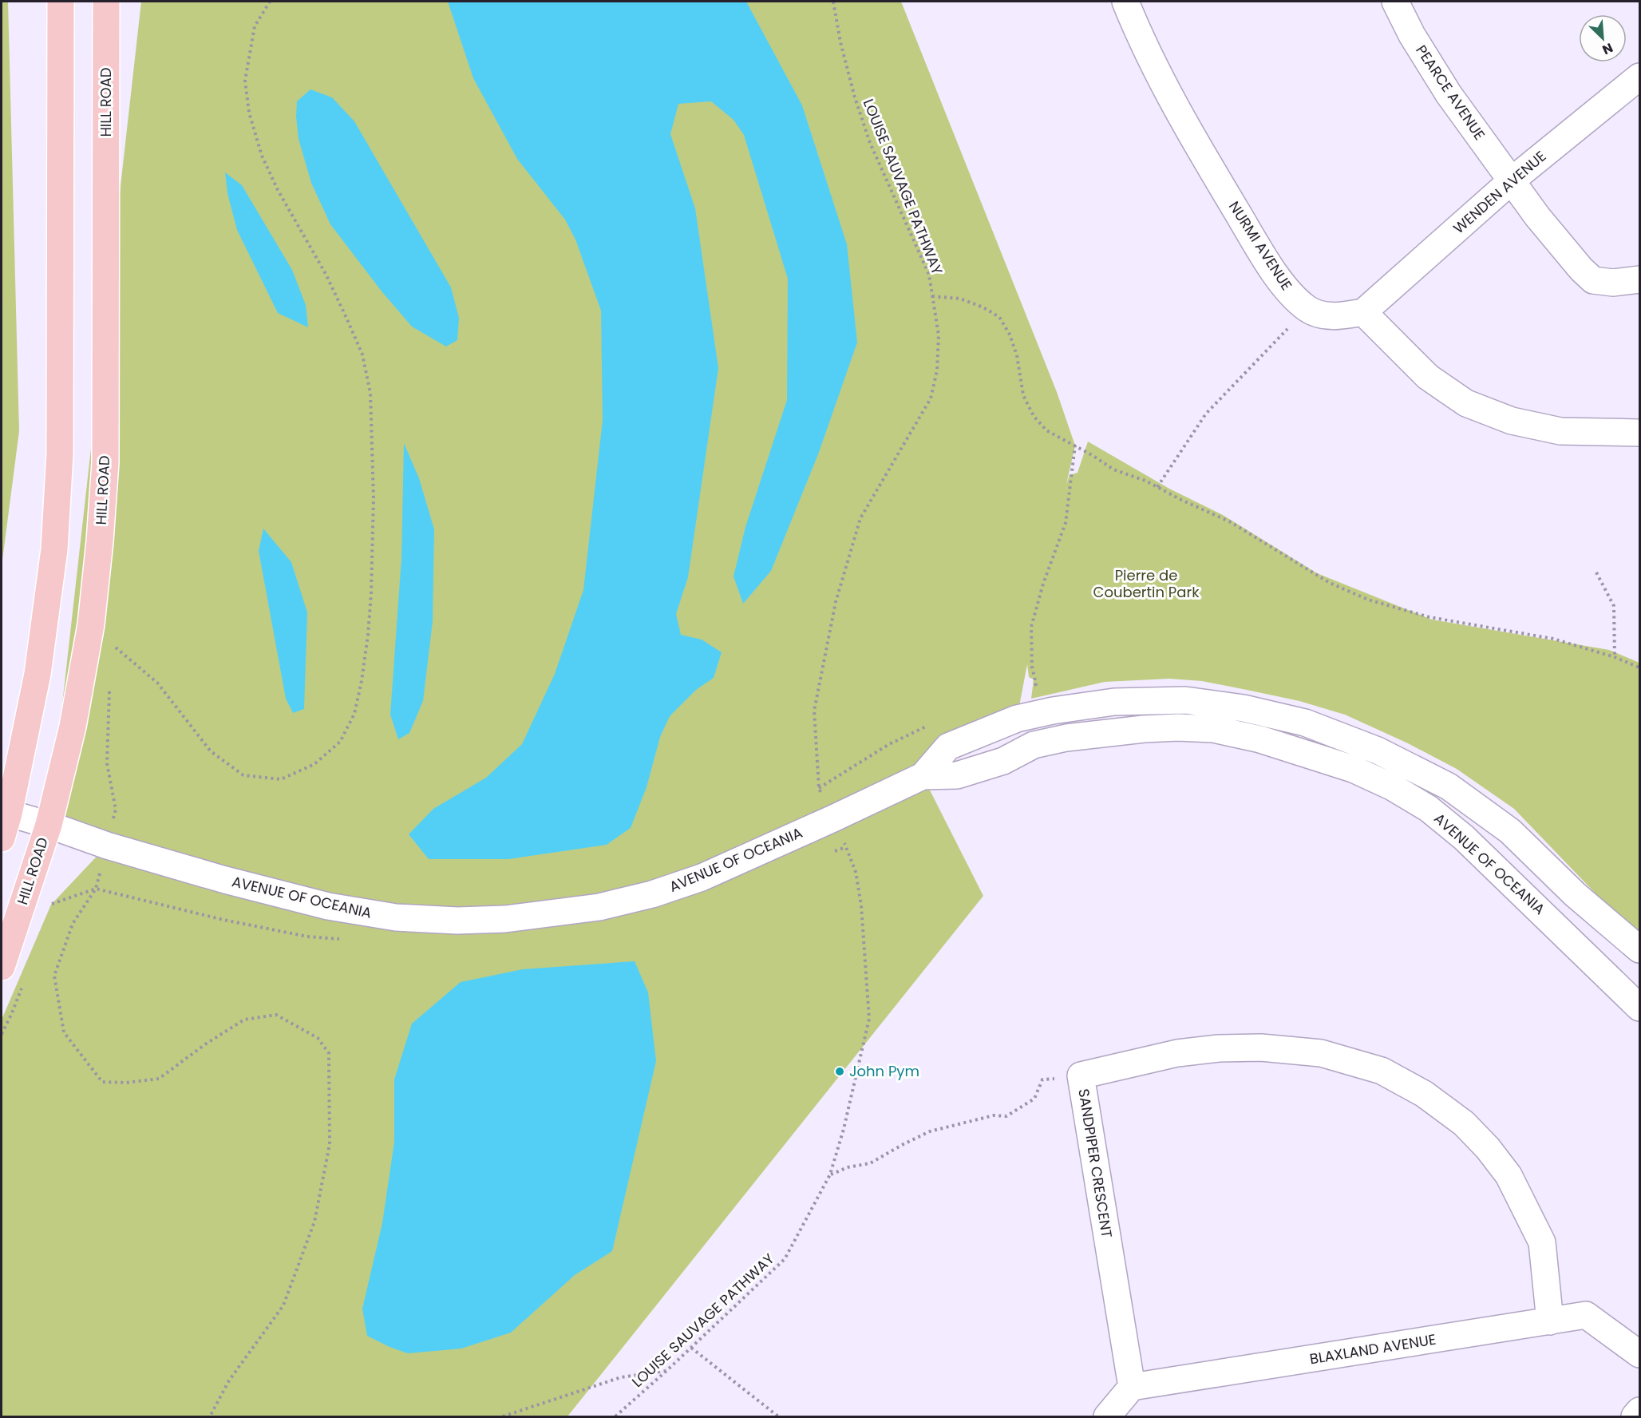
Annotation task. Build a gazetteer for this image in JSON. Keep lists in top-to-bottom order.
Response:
{
  "streets": {
    "main road": ["HILL ROAD"],
    "street": [
      "PEARCE AVENUE",
      "WENDEN AVENUE",
      "NURMI AVENUE",
      "AVENUE OF OCEANIA",
      "SANDPIPER CRESCENT",
      "BLAXLAND AVENUE"
    ],
    "path": ["LOUISE SAUVAGE PATHWAY"]
  },
  "crossings": [
    ["PEARCE AVENUE", "WENDEN AVENUE"],
    ["HILL ROAD", "AVENUE OF OCEANIA"],
    ["WENDEN AVENUE", "NURMI AVENUE"],
    ["SANDPIPER CRESCENT", "BLAXLAND AVENUE"]
  ],
  "parks": ["Pierre de Coubertin Park"],
  "places": ["John Pym"],
  "north": "bottom right"
}
